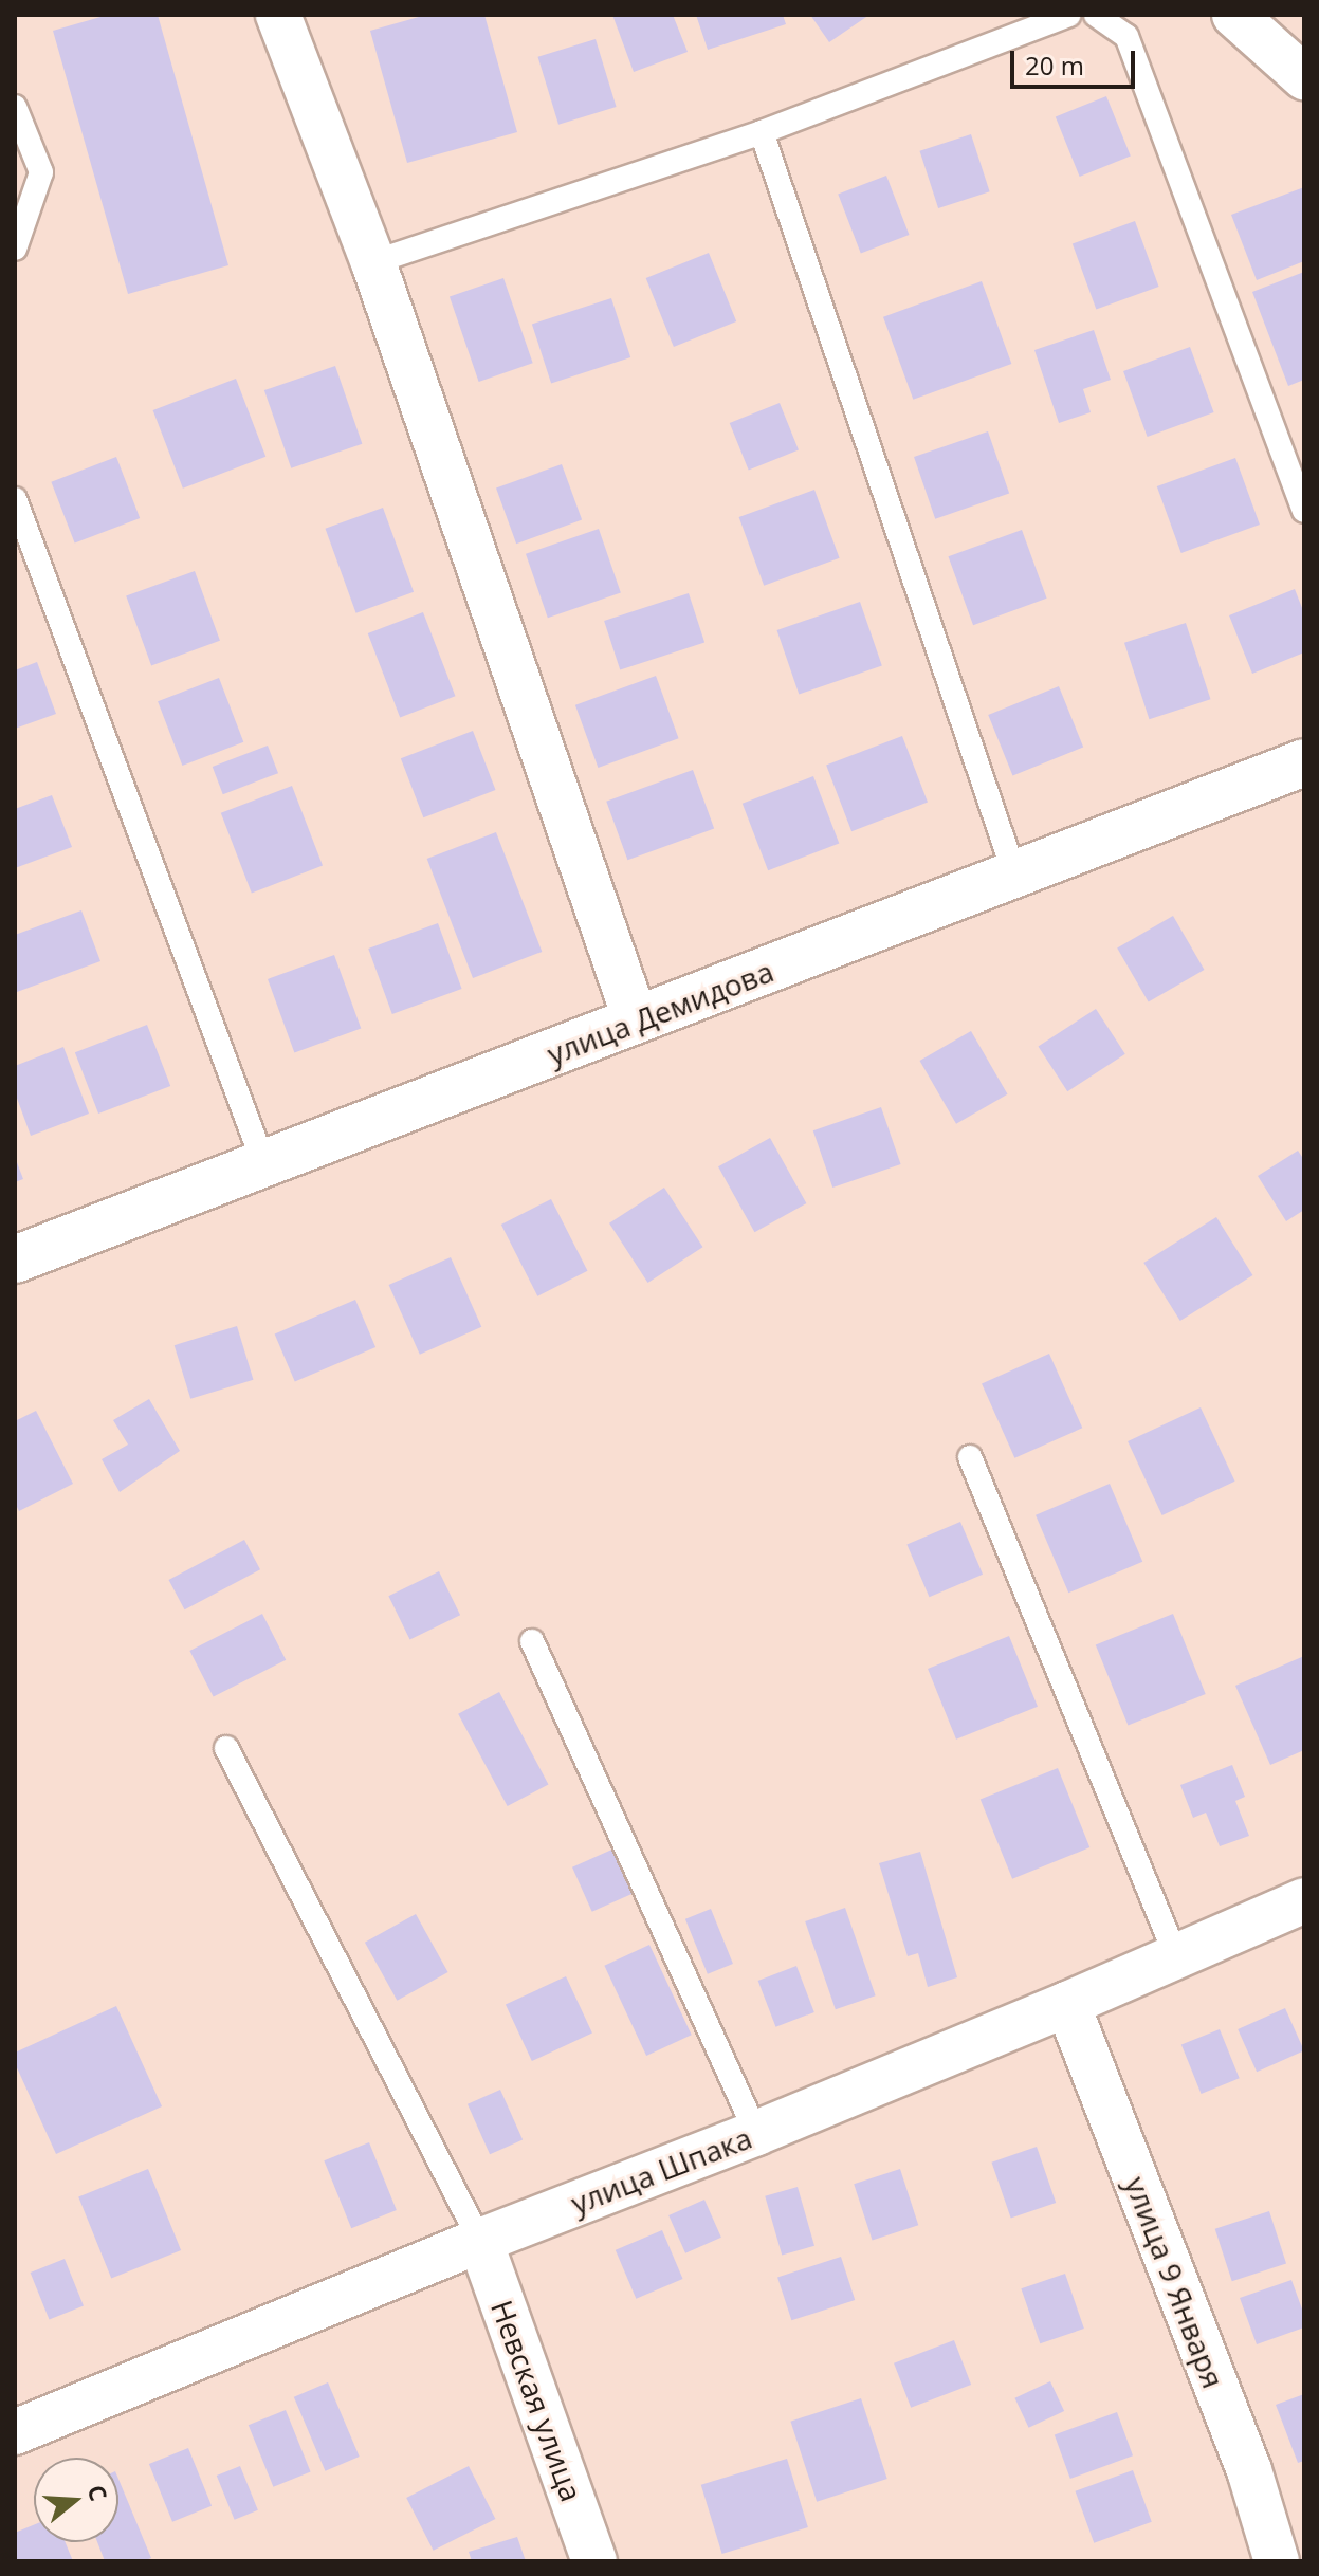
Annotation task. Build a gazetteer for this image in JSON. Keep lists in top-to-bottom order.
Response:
{
  "streets": {
    "street": [
      "улица Демидова",
      "улица Шпака",
      "улица 9 Января",
      "Невская улица"
    ]
  },
  "crossings": [
    ["улица Шпака", "улица 9 Января"],
    ["улица Шпака", "Невская улица"]
  ],
  "scale_bar": "20 m",
  "north": "right"
}
